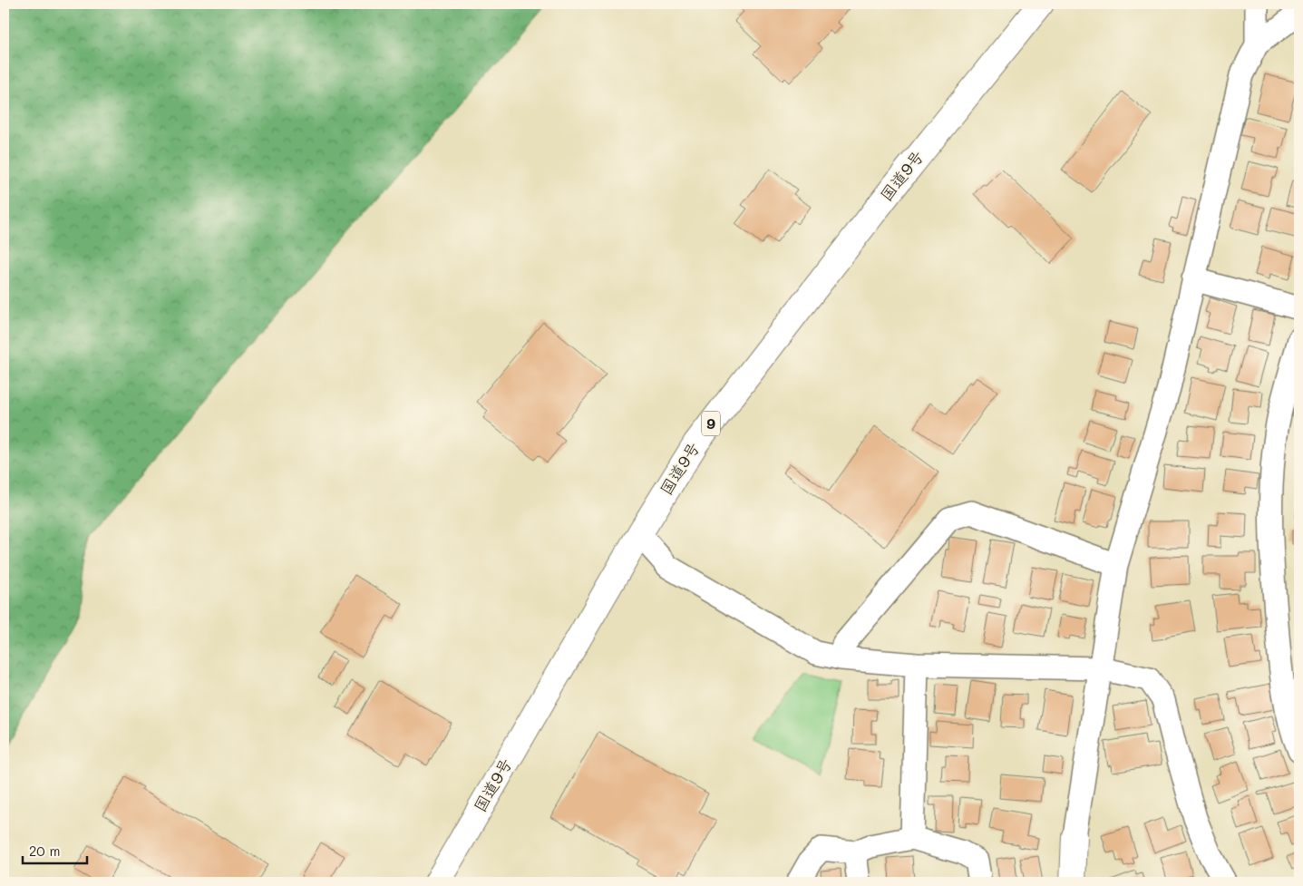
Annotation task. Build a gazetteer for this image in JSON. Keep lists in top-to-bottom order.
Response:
{
  "streets": {
    "main road": ["国道9号", "9"]
  },
  "scale_bar": "20 m"
}
